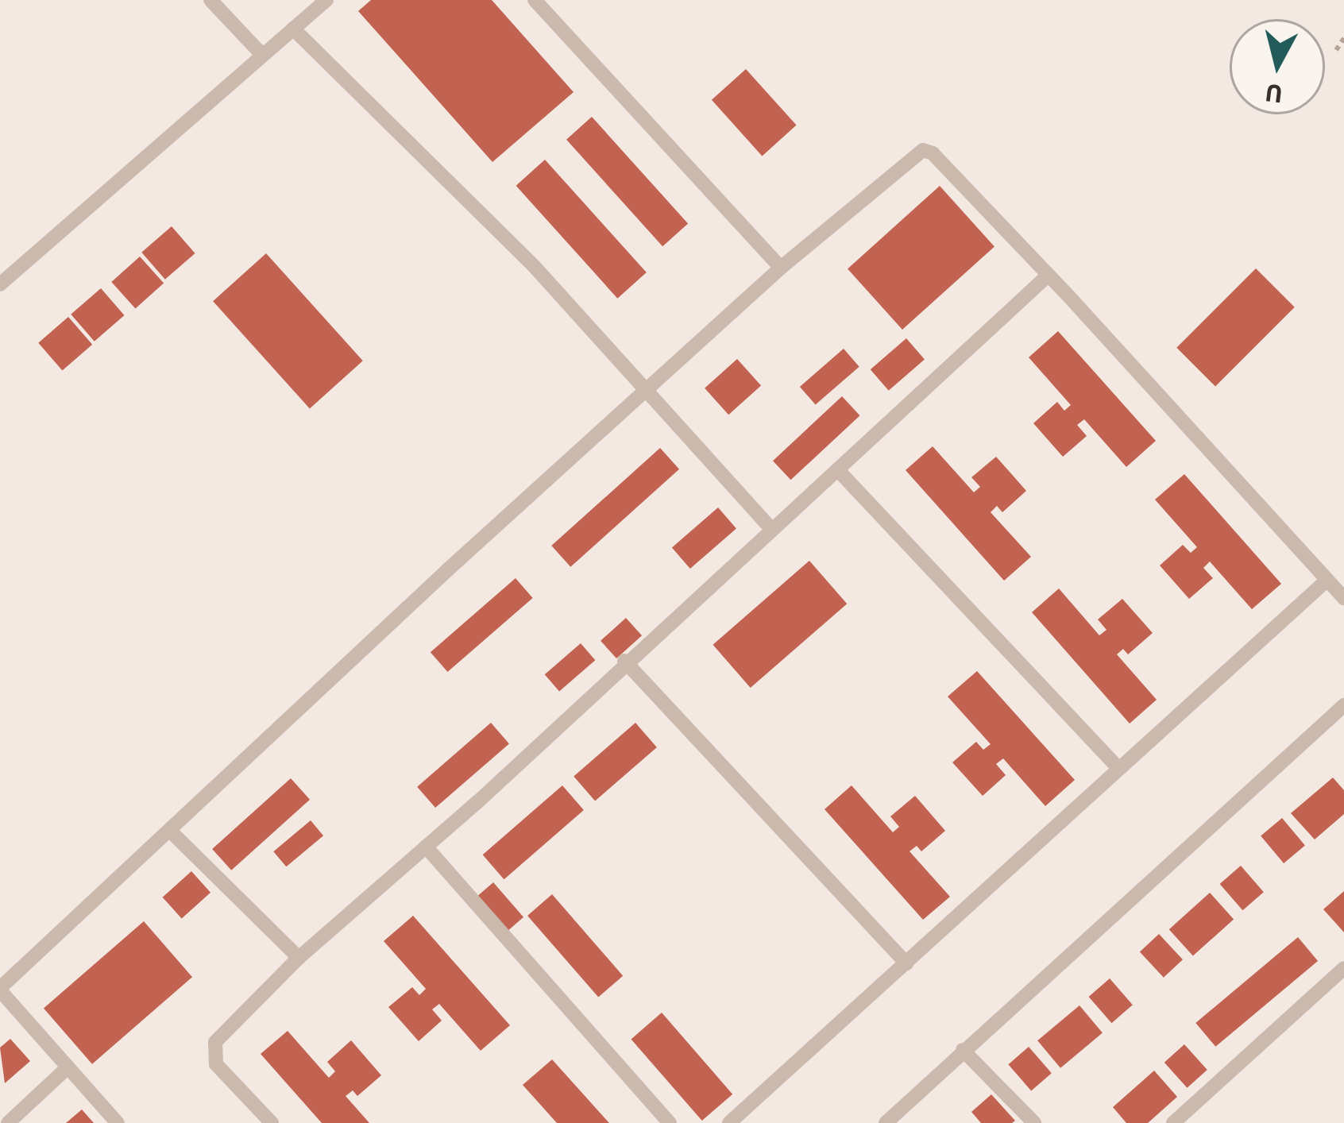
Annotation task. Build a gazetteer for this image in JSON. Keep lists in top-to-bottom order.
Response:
{
  "north": "bottom"
}
